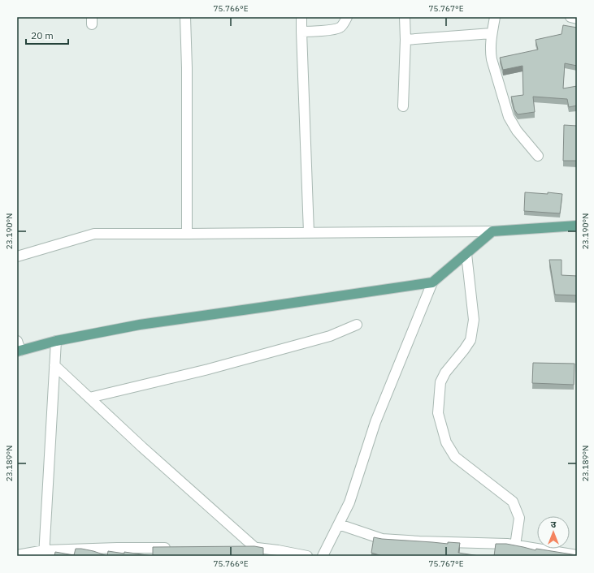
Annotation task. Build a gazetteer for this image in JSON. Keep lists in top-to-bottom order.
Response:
{
  "scale_bar": "20 m",
  "north": "top",
  "coordinates": [
    "75.766°E",
    "75.767°E",
    "23.190°N",
    "23.189°N"
  ]
}
